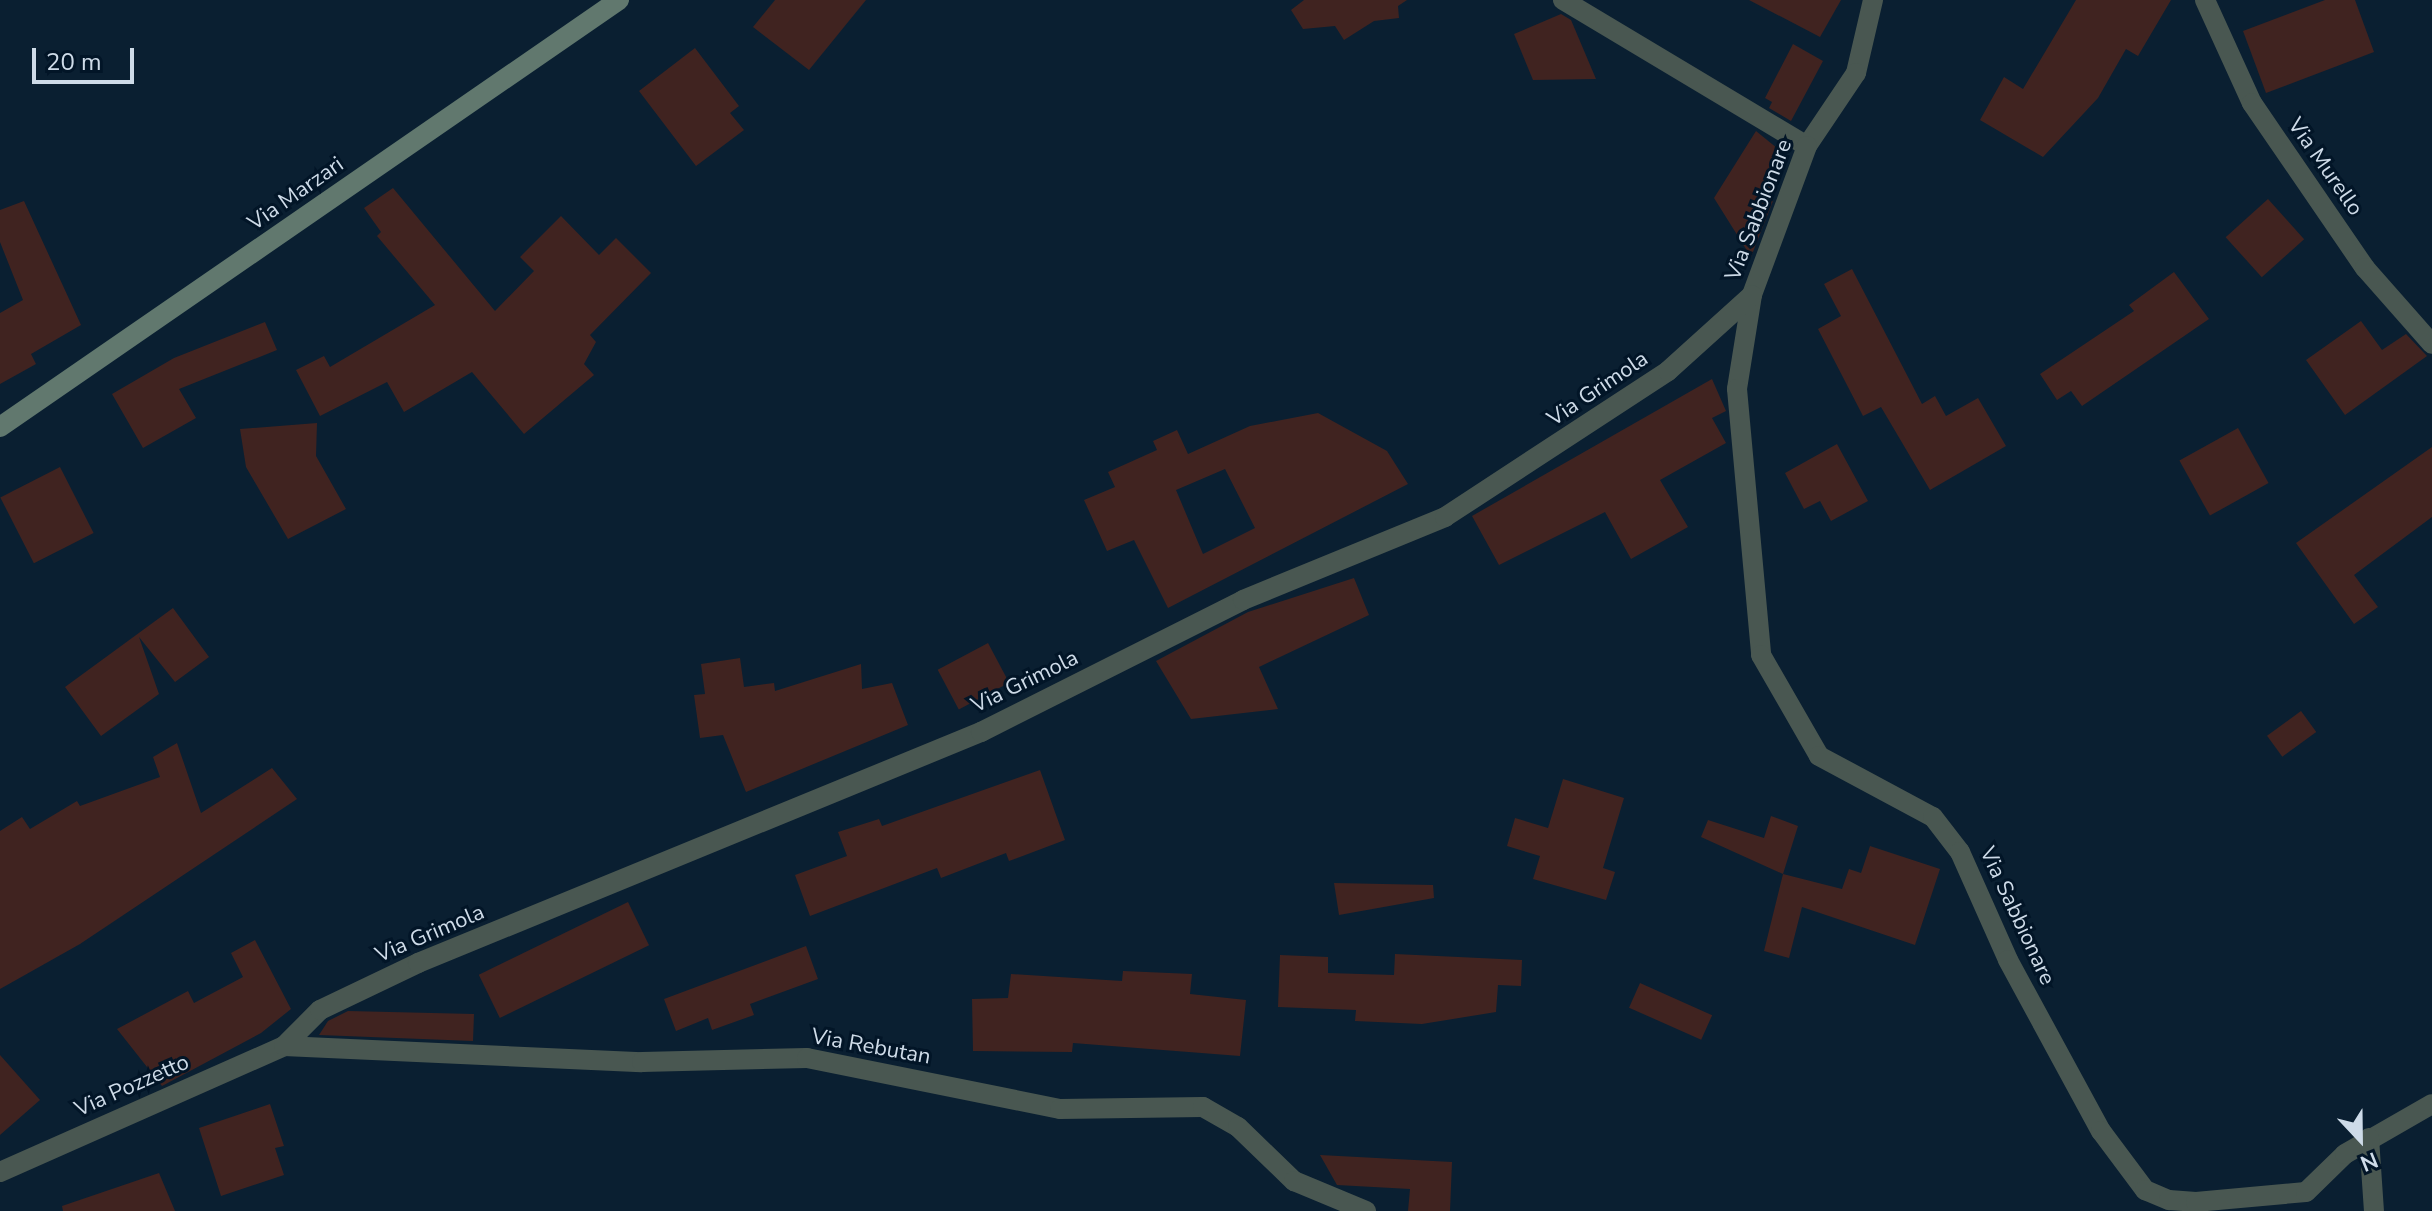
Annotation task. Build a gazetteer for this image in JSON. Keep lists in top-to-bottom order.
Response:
{
  "streets": {
    "street": [
      "Via Murello",
      "Via Marzari",
      "Via Sabbionare",
      "Via Grimola",
      "Via Rebutan",
      "Via Pozzetto"
    ]
  },
  "crossings": [
    ["Via Sabbionare", "Via Grimola"],
    ["Via Grimola", "Via Rebutan"],
    ["Via Grimola", "Via Pozzetto"],
    ["Via Rebutan", "Via Pozzetto"]
  ],
  "scale_bar": "20 m",
  "north": "bottom"
}
